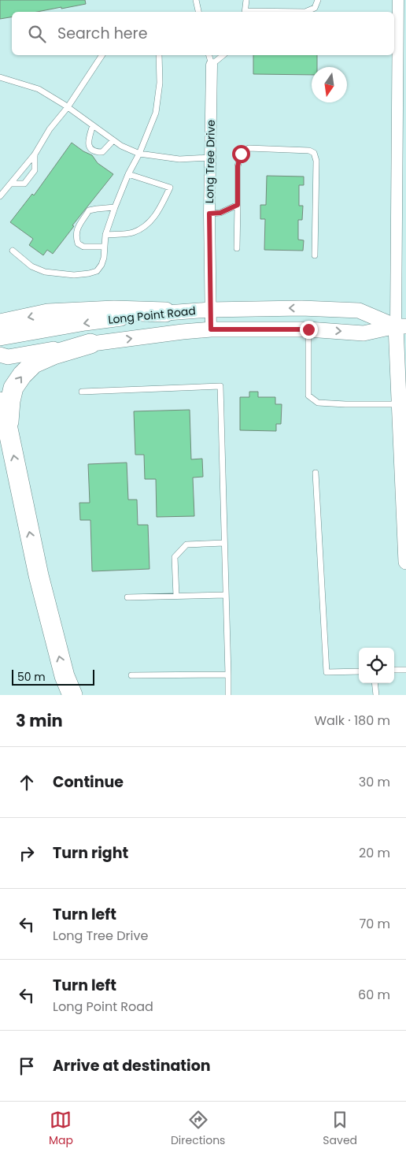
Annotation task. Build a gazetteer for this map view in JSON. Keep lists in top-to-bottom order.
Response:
{
  "streets": {
    "main road": ["Long Point Road"],
    "street": ["Long Tree Drive"]
  },
  "crossings": [
    ["Long Tree Drive", "Long Point Road"]
  ],
  "scale_bar": "50 m",
  "north": "bottom",
  "page": {
    "search": "Search here",
    "scale": "50 m",
    "heading": ["3 min", "Walk · 180 m"],
    "list": [
      ["Continue", "30 m"],
      ["Turn right", "20 m"],
      ["Turn left", "Long Tree Drive", "70 m"],
      ["Turn left", "Long Point Road", "60 m"],
      "Arrive at destination"
    ],
    "nav": ["Map", "Directions", "Saved"]
  }
}
